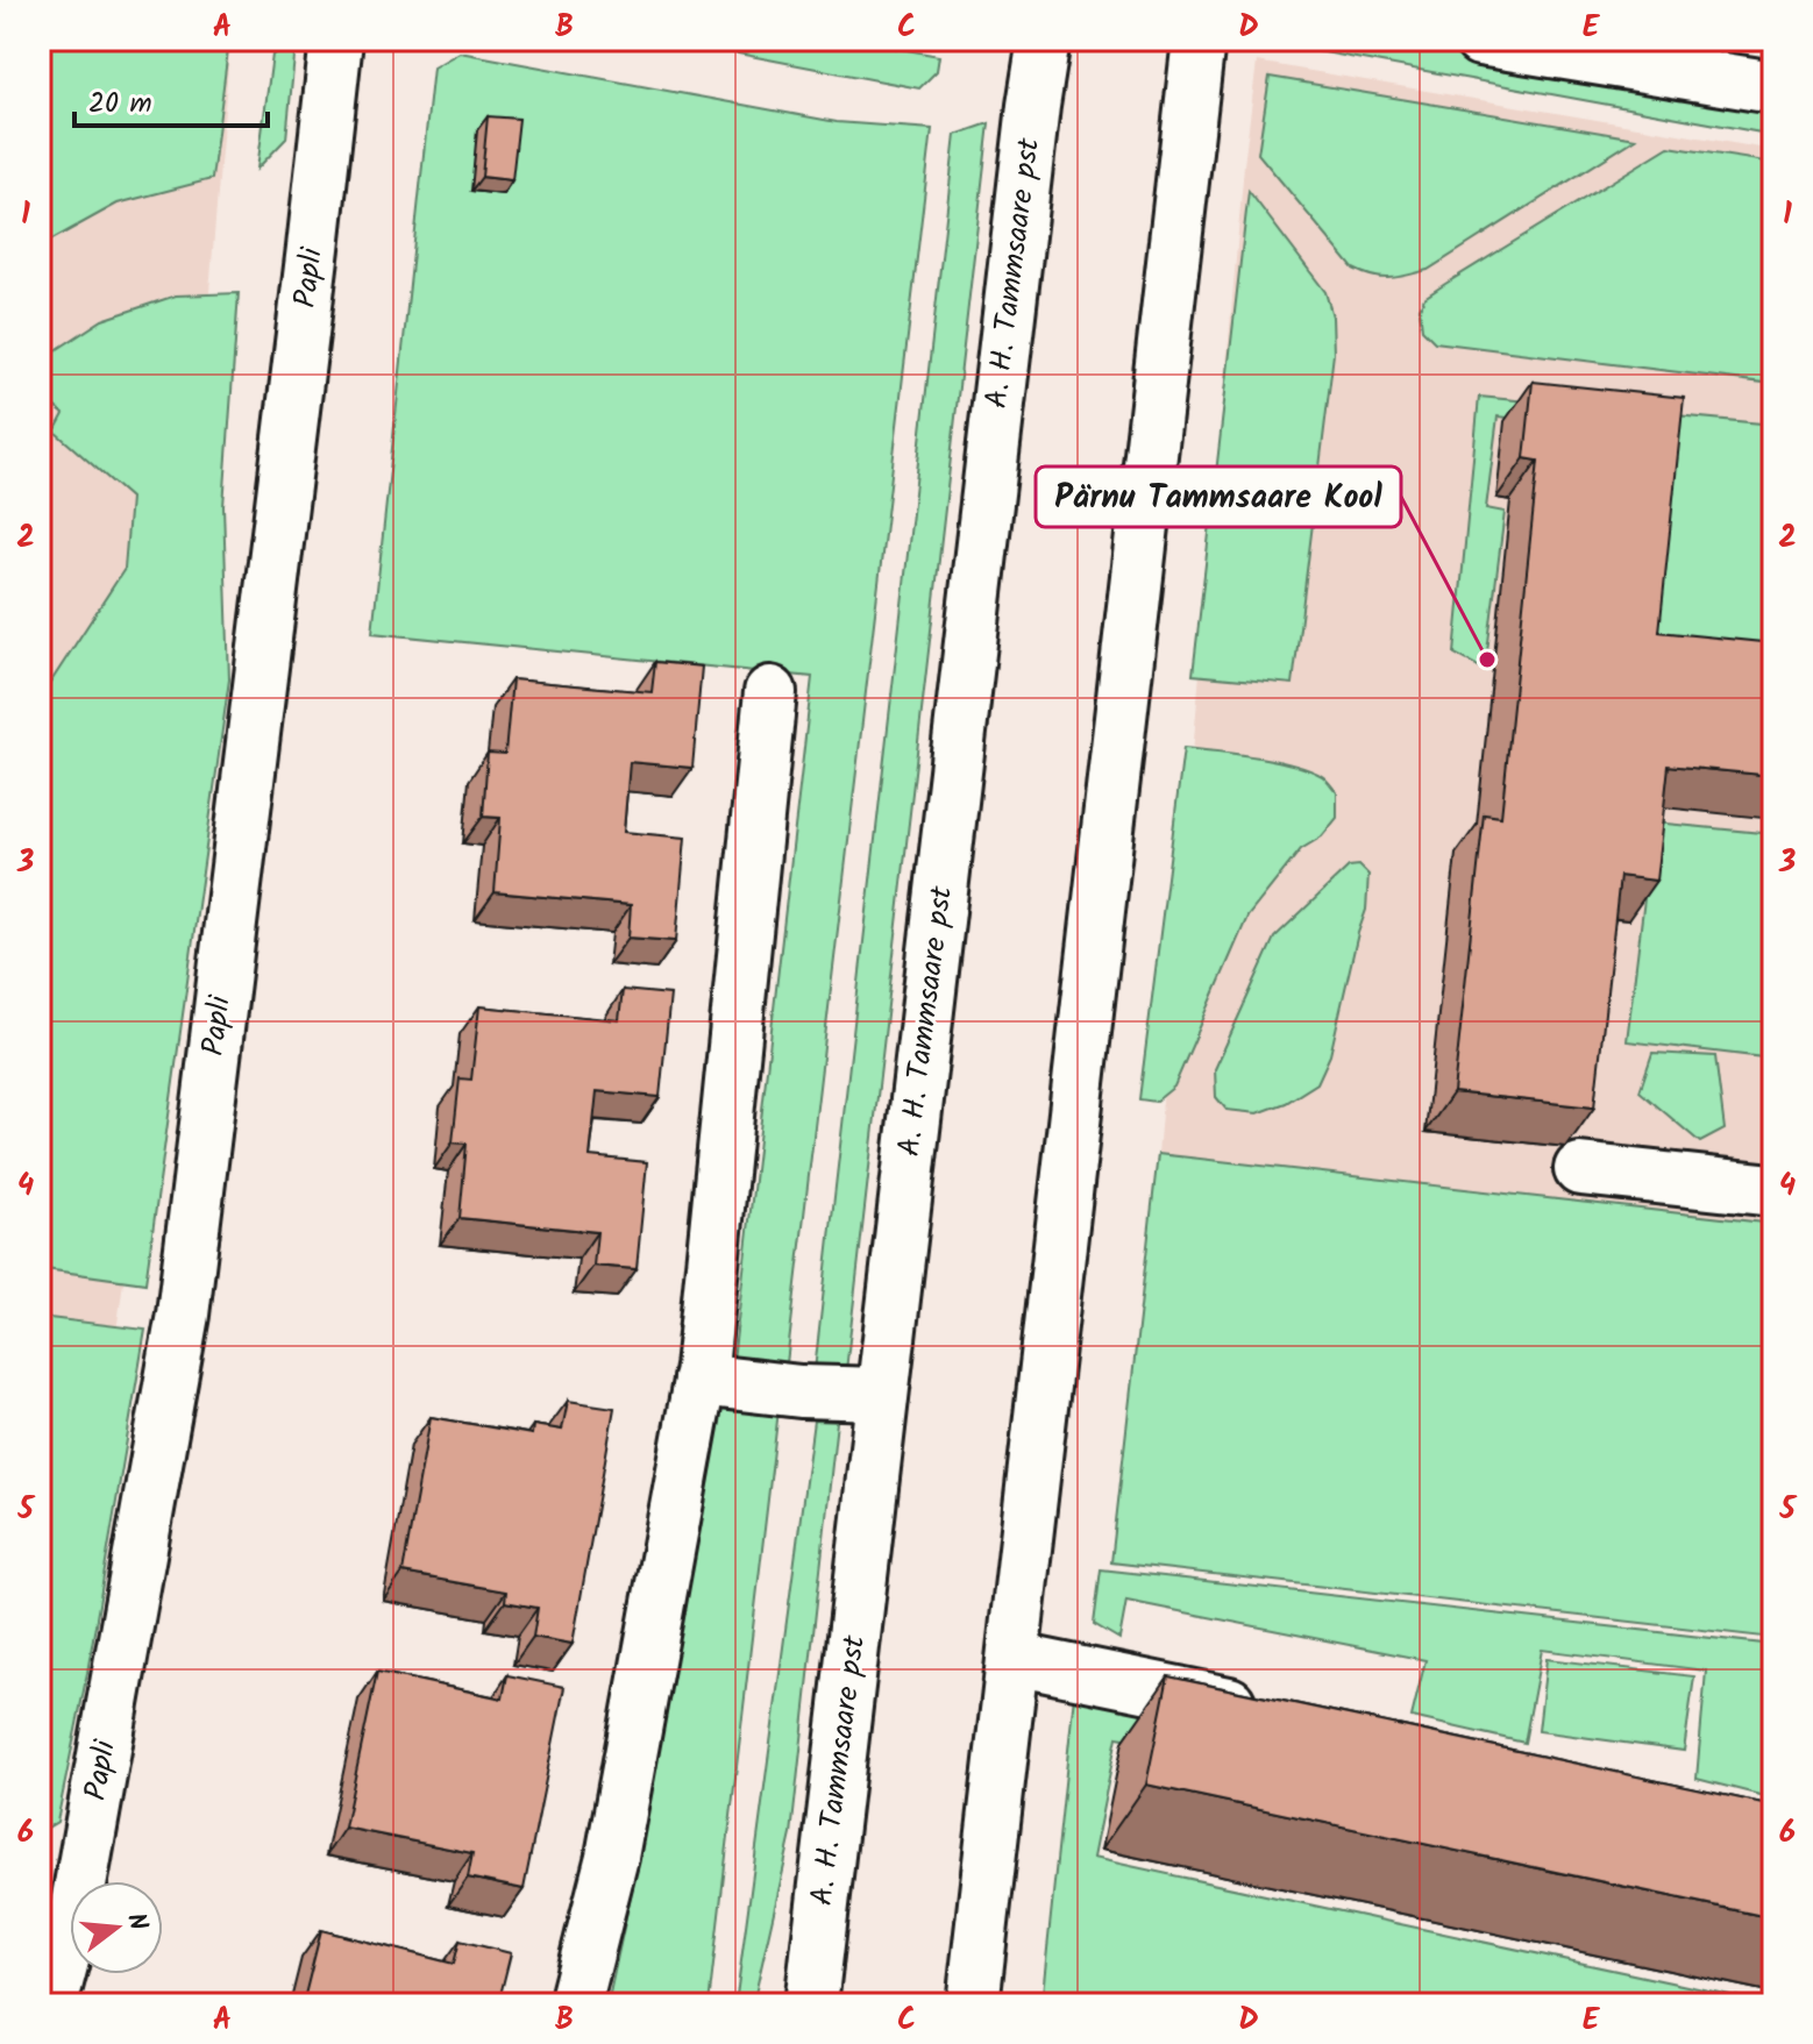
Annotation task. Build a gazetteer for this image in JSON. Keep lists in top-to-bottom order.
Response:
{
  "streets": {
    "street": ["A. H. Tammsaare pst", "Papli"]
  },
  "places": ["Pärnu Tammsaare Kool"],
  "scale_bar": "20 m",
  "north": "right",
  "grid": {
    "columns": [
      "A",
      "B",
      "C",
      "D",
      "E"
    ],
    "rows": [
      "1",
      "2",
      "3",
      "4",
      "5",
      "6"
    ]
  }
}
